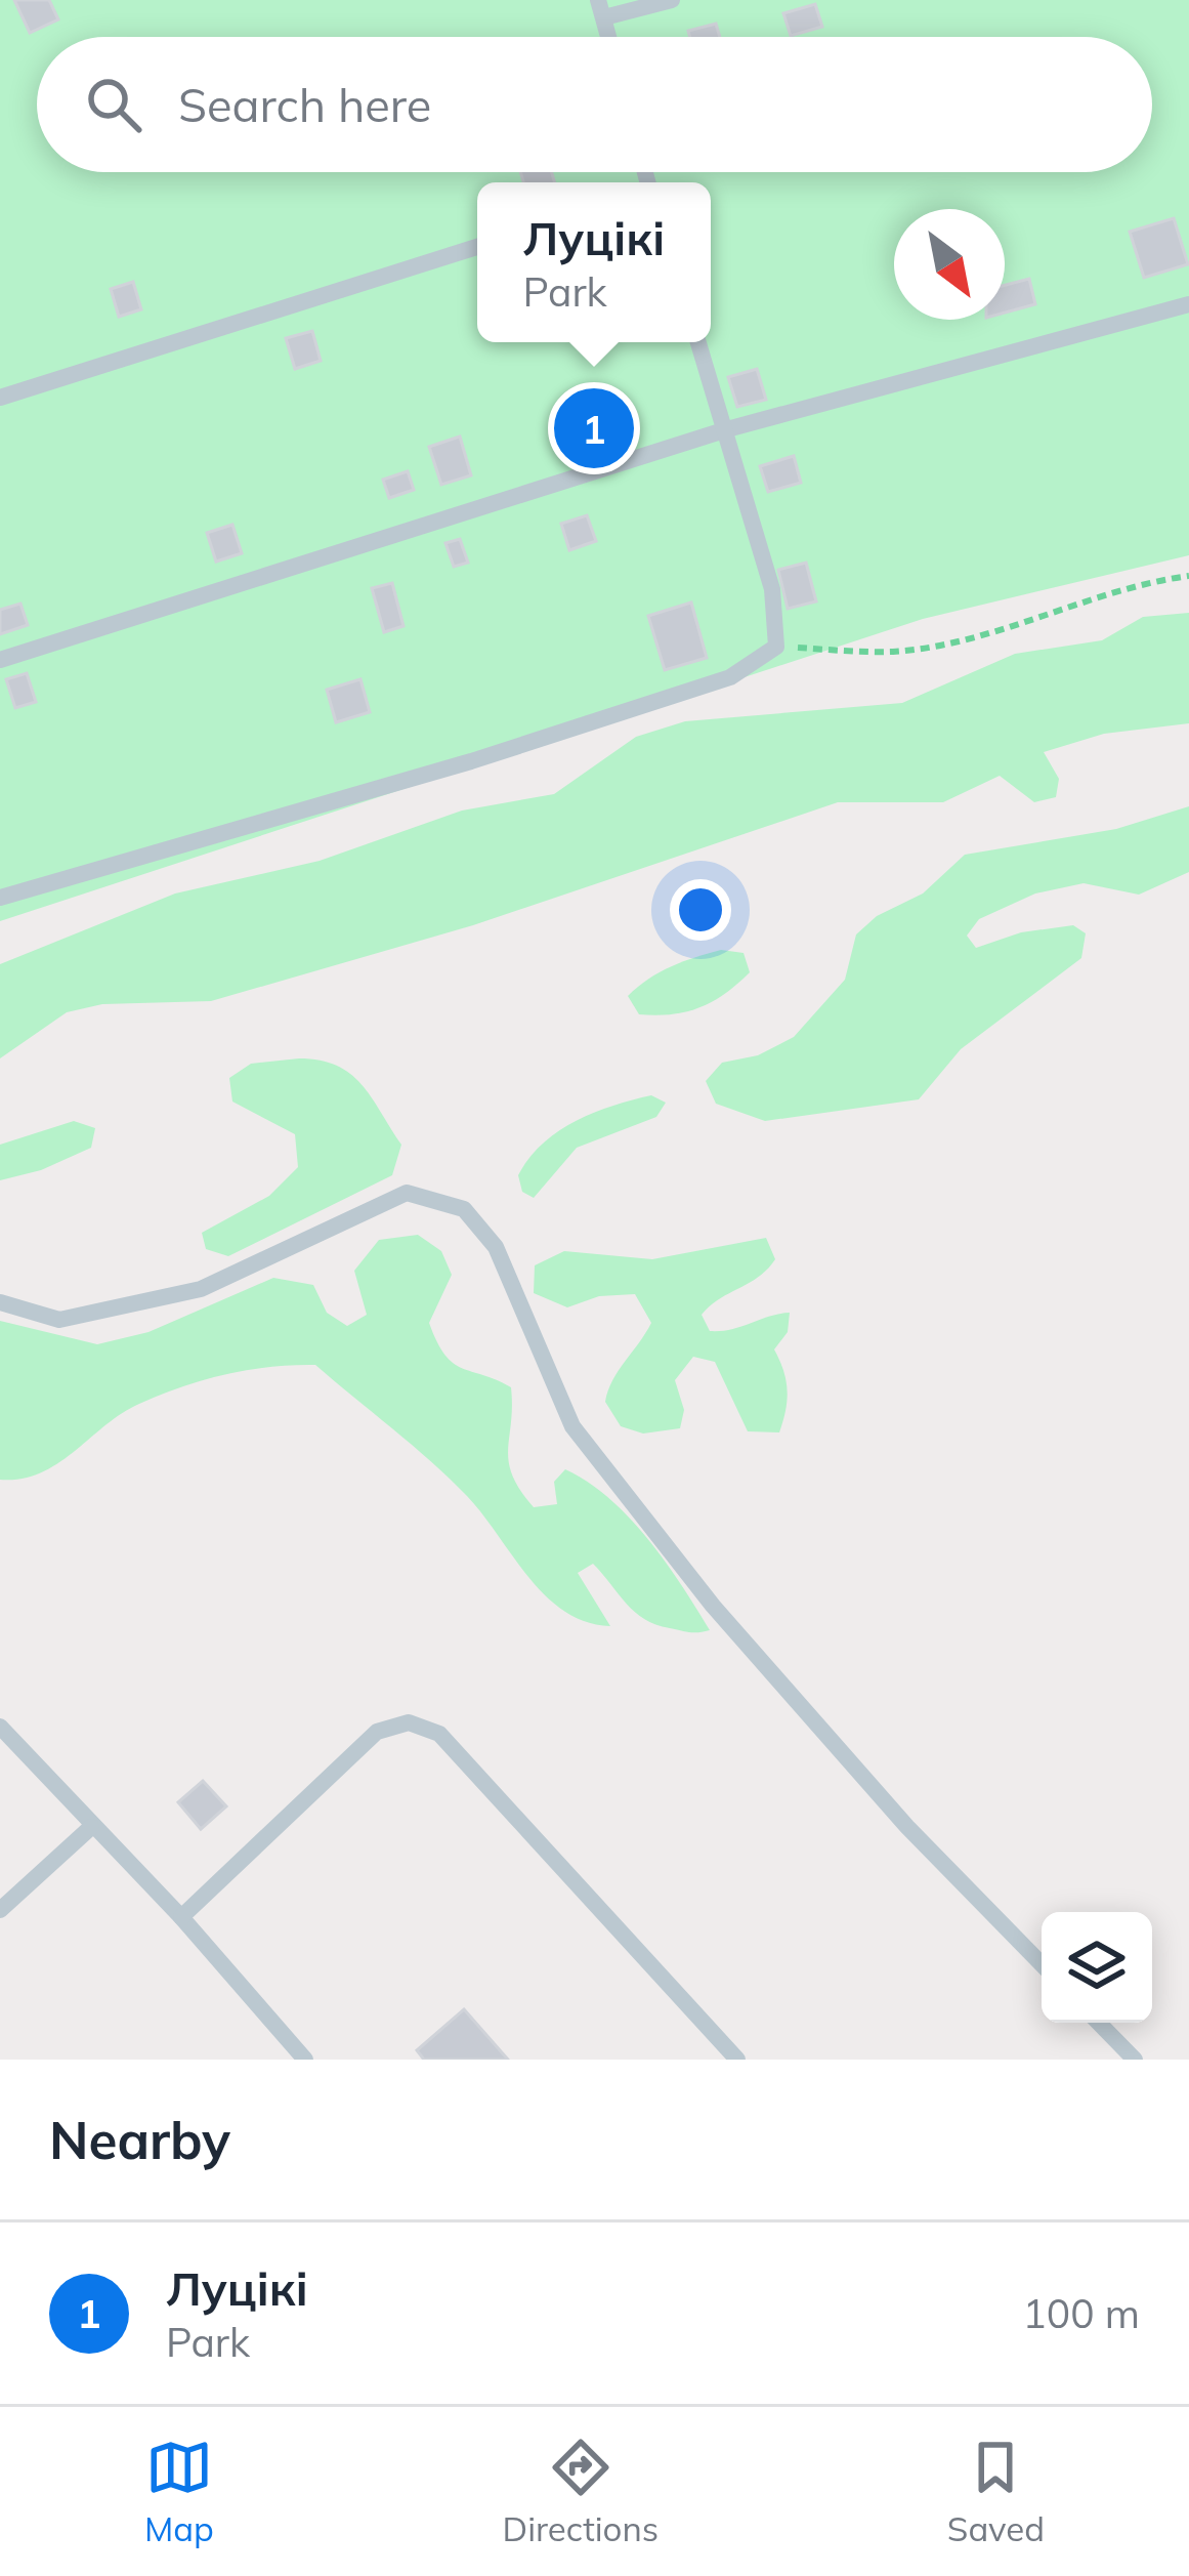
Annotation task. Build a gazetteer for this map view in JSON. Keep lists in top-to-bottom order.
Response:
{
  "north": "bottom right",
  "page": {
    "search": "Search here",
    "popup": ["Луцікі", "Park"],
    "pins": "1",
    "heading": "Nearby",
    "list": [
      {
        "mark": "1",
        "name": "Луцікі",
        "note": "Park",
        "value": "100 m"
      }
    ],
    "nav": ["Map", "Directions", "Saved"]
  }
}
